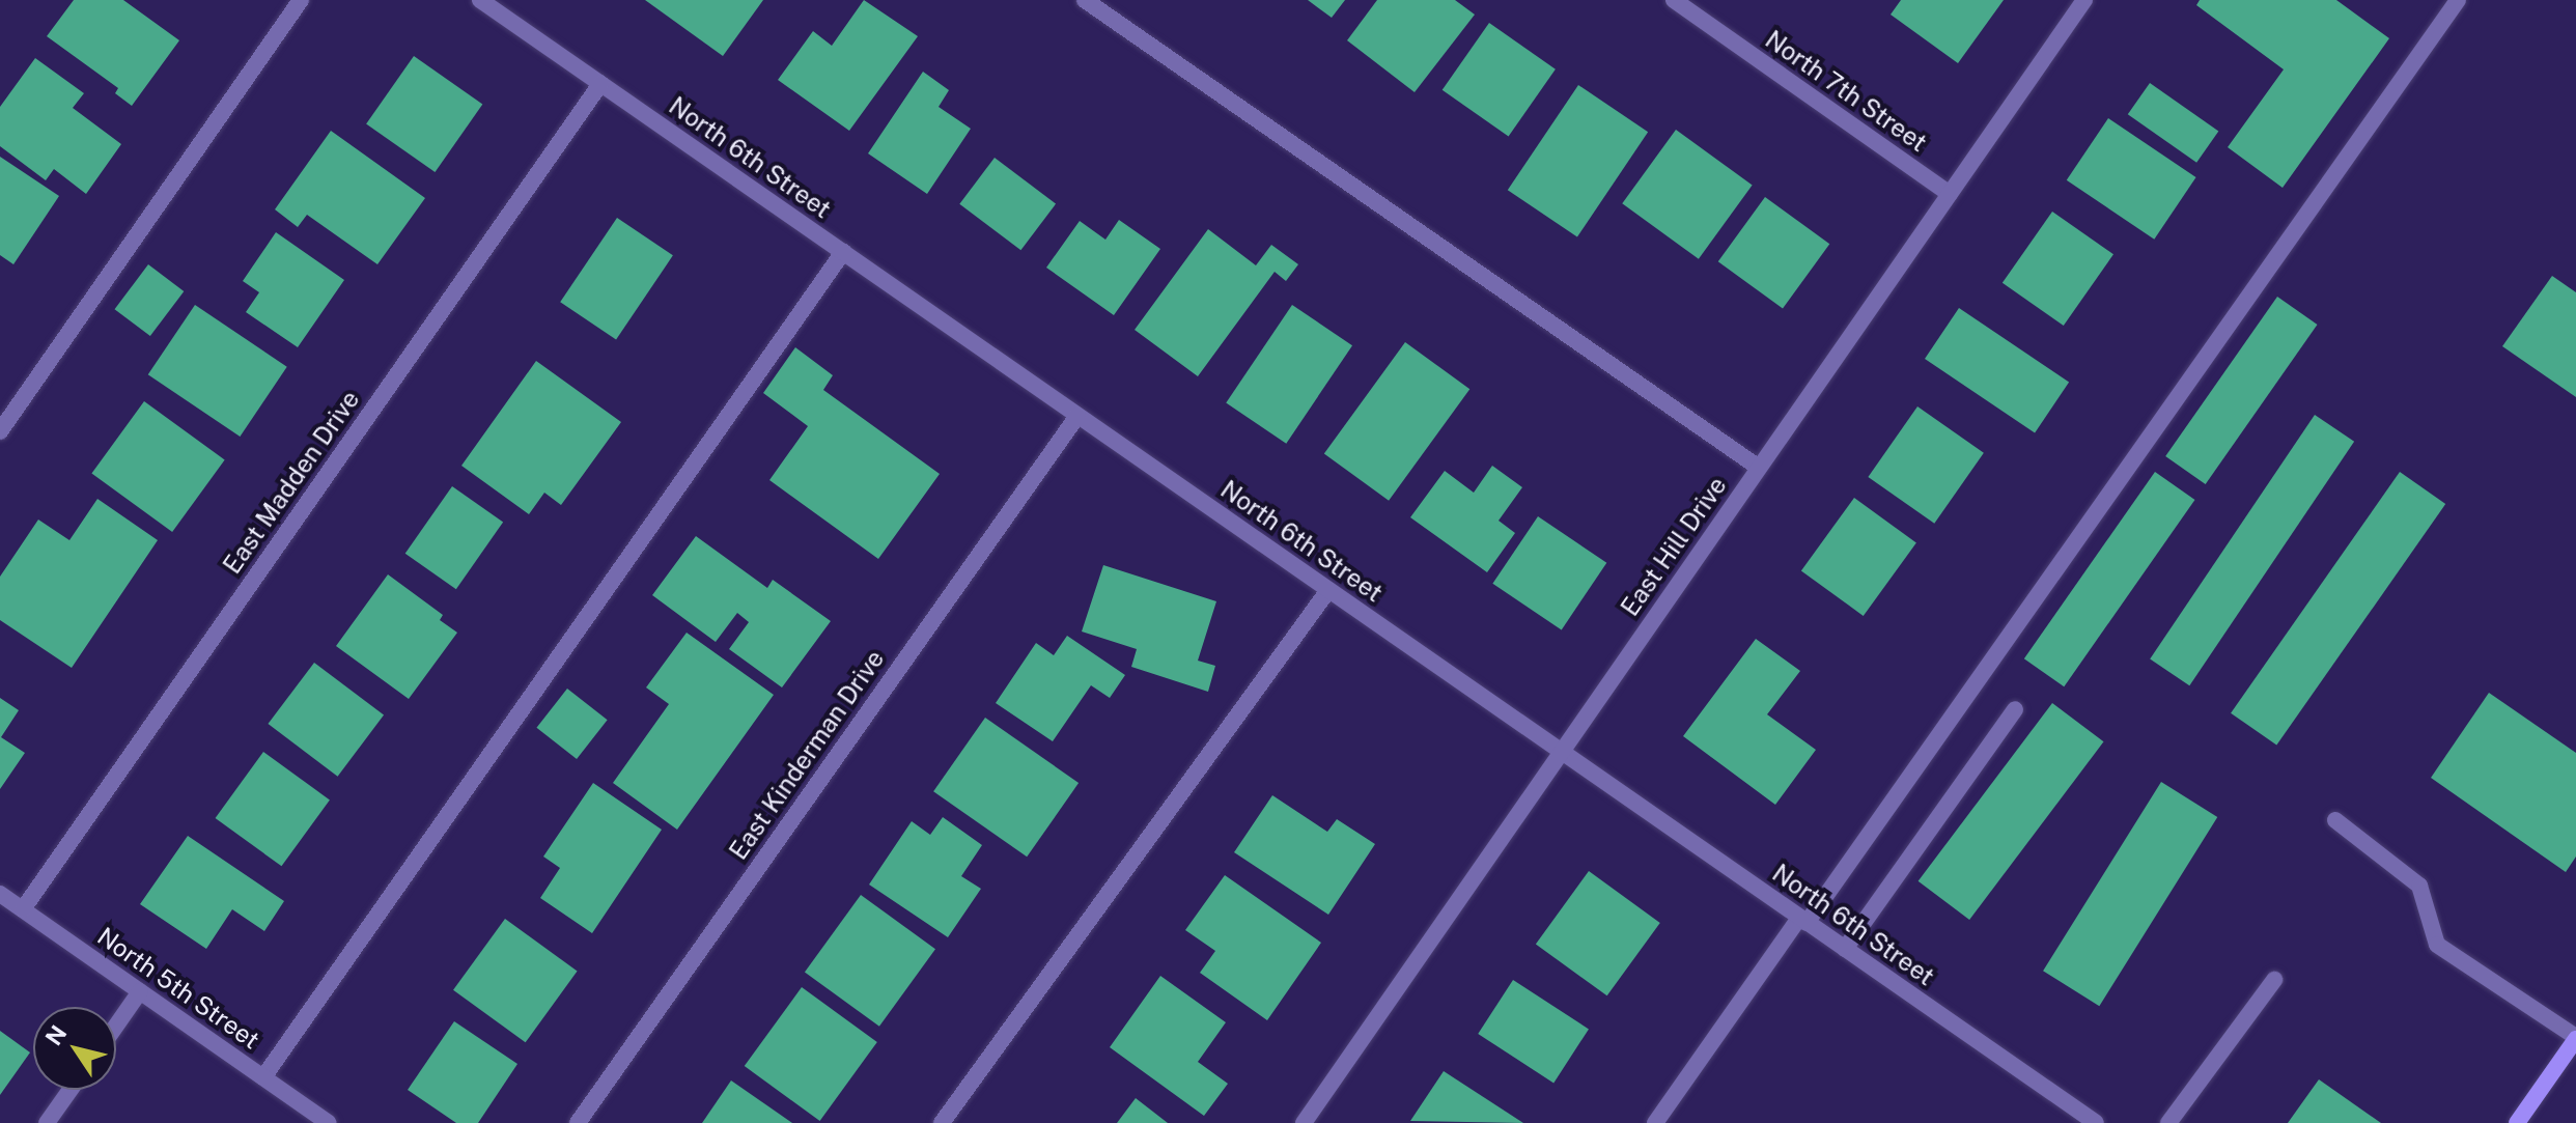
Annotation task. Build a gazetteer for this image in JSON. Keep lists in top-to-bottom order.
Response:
{
  "streets": {
    "street": [
      "North 7th Street",
      "North 6th Street",
      "East Madden Drive",
      "East Hill Drive",
      "East Kinderman Drive",
      "North 5th Street"
    ]
  },
  "crossings": [
    ["North 7th Street", "East Hill Drive"],
    ["North 6th Street", "East Madden Drive"],
    ["North 6th Street", "East Hill Drive"],
    ["North 6th Street", "East Kinderman Drive"],
    ["East Madden Drive", "North 5th Street"]
  ],
  "north": "top left"
}
